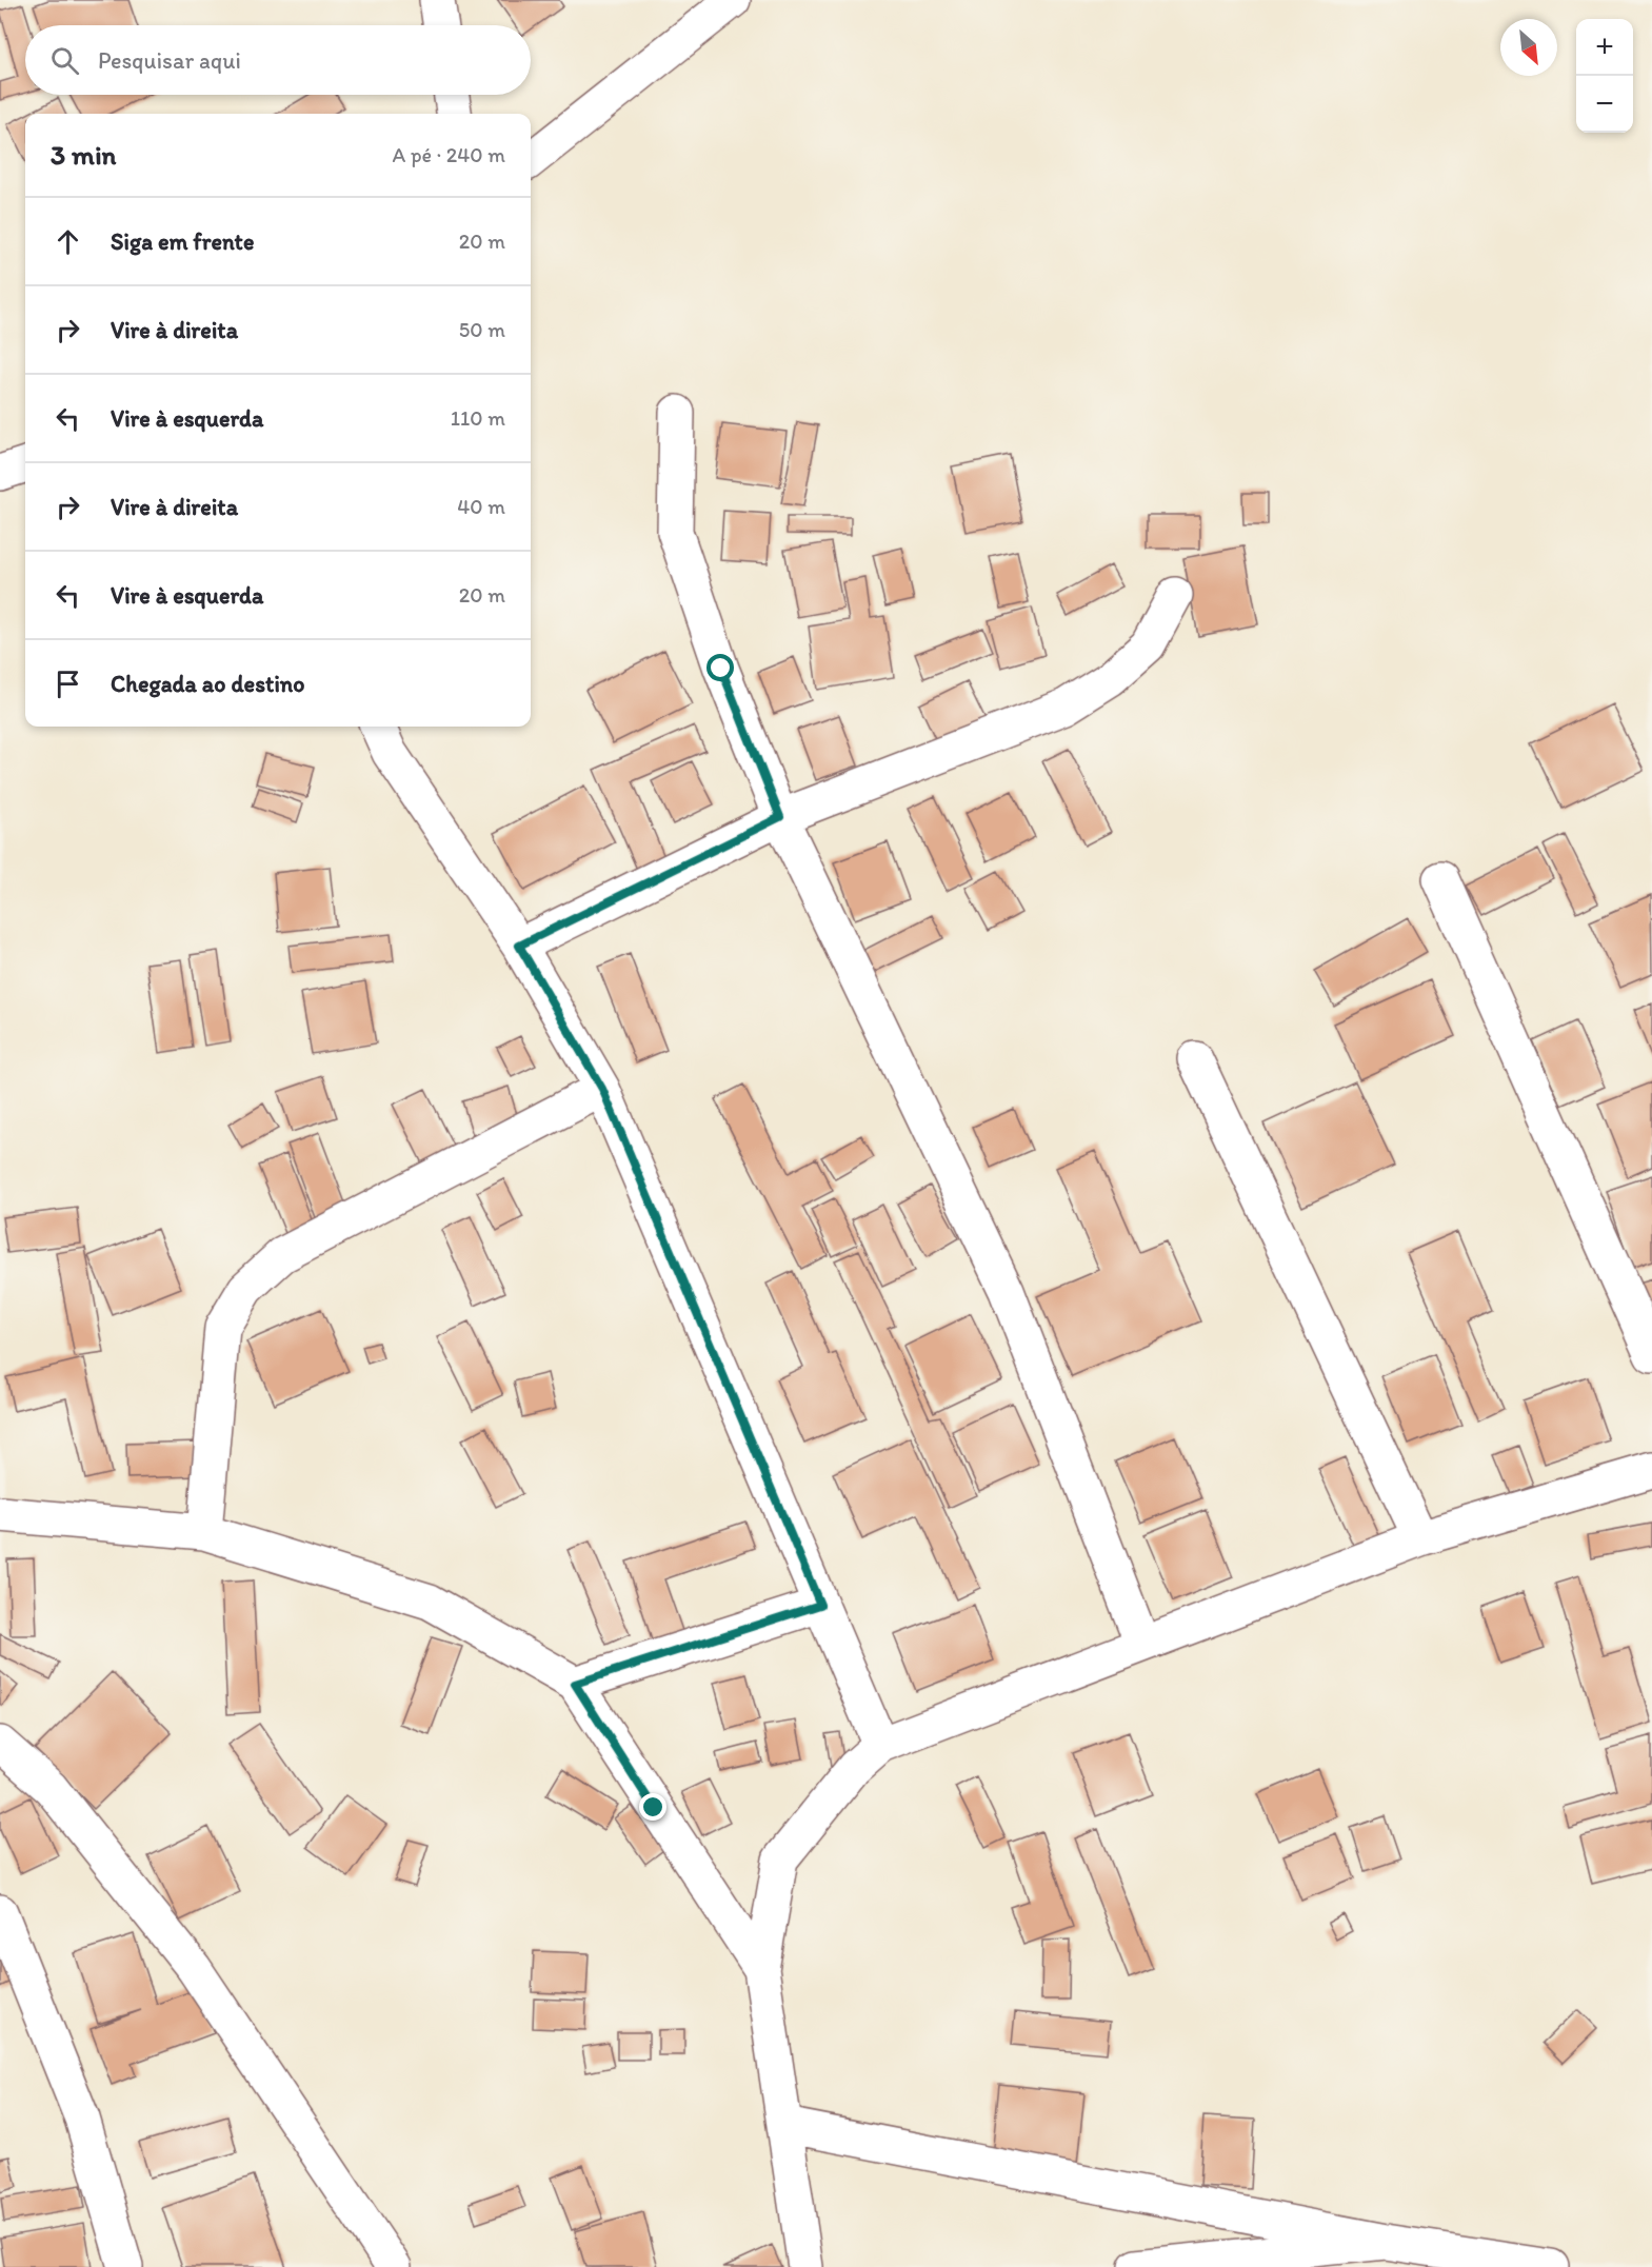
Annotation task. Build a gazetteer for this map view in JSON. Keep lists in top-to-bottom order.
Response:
{
  "north": "bottom right",
  "page": {
    "map_buttons": ["+", "−"],
    "search": "Pesquisar aqui",
    "heading": ["3 min", "A pé · 240 m"],
    "list": [
      ["Siga em frente", "20 m"],
      ["Vire à direita", "50 m"],
      ["Vire à esquerda", "110 m"],
      ["Vire à direita", "40 m"],
      ["Vire à esquerda", "20 m"],
      "Chegada ao destino"
    ]
  }
}
